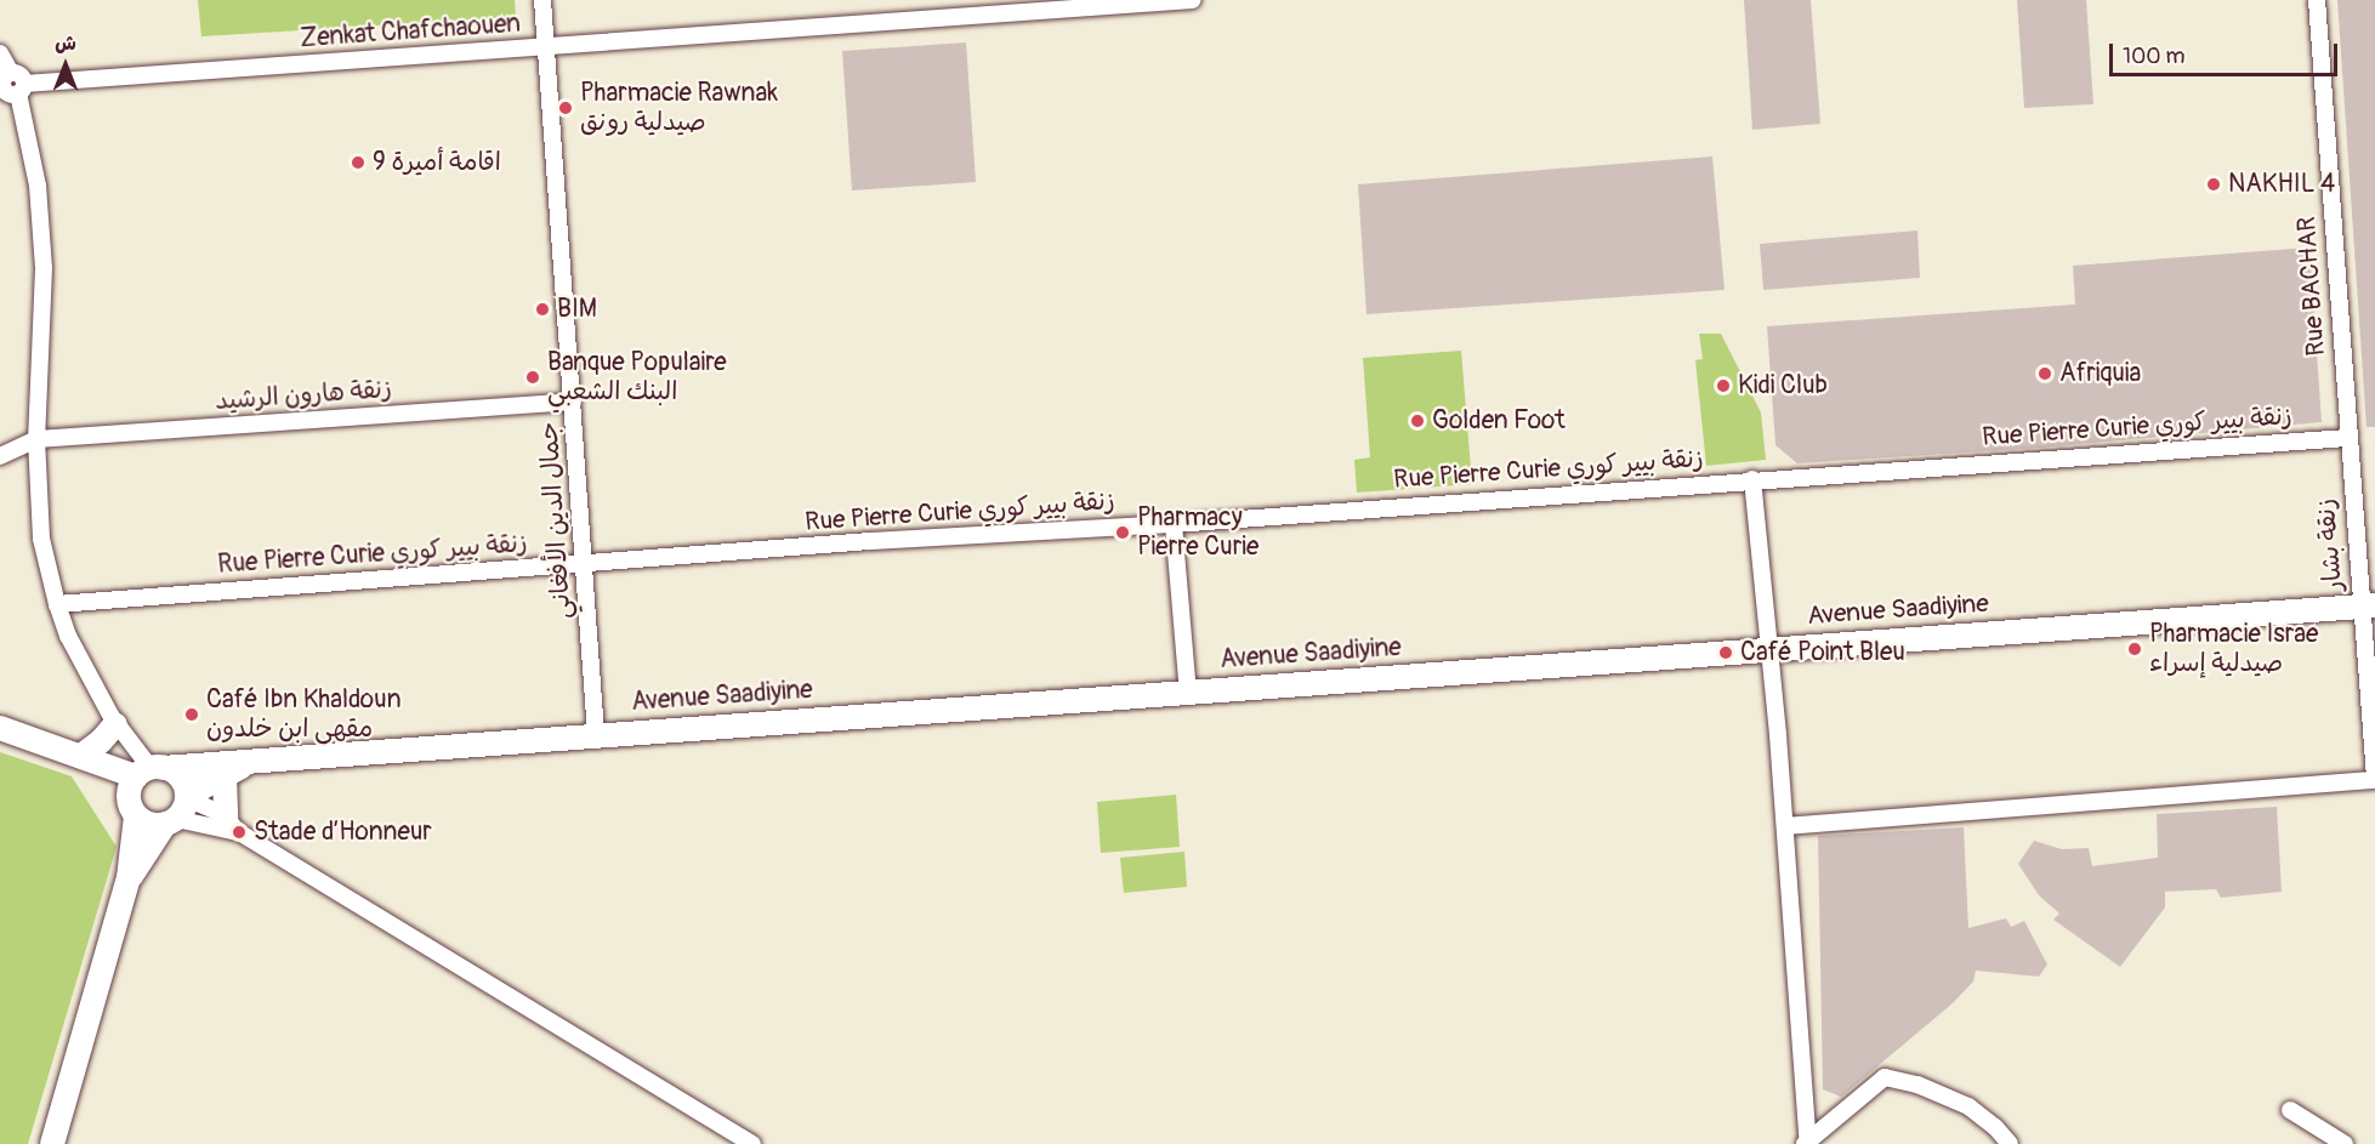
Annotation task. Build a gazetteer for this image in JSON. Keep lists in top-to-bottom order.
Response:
{
  "streets": {
    "main road": ["Avenue Saadiyine"],
    "street": [
      "Zenkat Chafchaouen",
      "Rue BACHAR",
      "زنقة هارون الرشيد",
      "Rue Pierre Curie زنقة بيير كوري",
      "جمال الدين الأفغاني",
      "زنقة بشار"
    ]
  },
  "crossings": [
    ["Zenkat Chafchaouen", "جمال الدين الأفغاني"],
    ["Rue BACHAR", "Rue Pierre Curie زنقة بيير كوري"],
    ["Rue BACHAR", "زنقة بشار"],
    ["زنقة هارون الرشيد", "جمال الدين الأفغاني"],
    ["Rue Pierre Curie زنقة بيير كوري", "جمال الدين الأفغاني"],
    ["Rue Pierre Curie زنقة بيير كوري", "زنقة بشار"],
    ["جمال الدين الأفغاني", "Avenue Saadiyine"],
    ["زنقة بشار", "Avenue Saadiyine"]
  ],
  "places": [
    "Pharmacie Rawnak صيدلية رونق",
    "اقامة أميرة 9",
    "NAKHIL 4",
    "BIM",
    "Afriquia",
    "Banque Populaire البنك الشعبي",
    "Kidi Club",
    "Golden Foot",
    "Pharmacy Pierre Curie",
    "Pharmacie Israe صيدلية إسراء",
    "Café Point Bleu",
    "Café Ibn Khaldoun مقهى ابن خلدون",
    "Stade d’Honneur"
  ],
  "scale_bar": "100 m",
  "north": "top"
}
